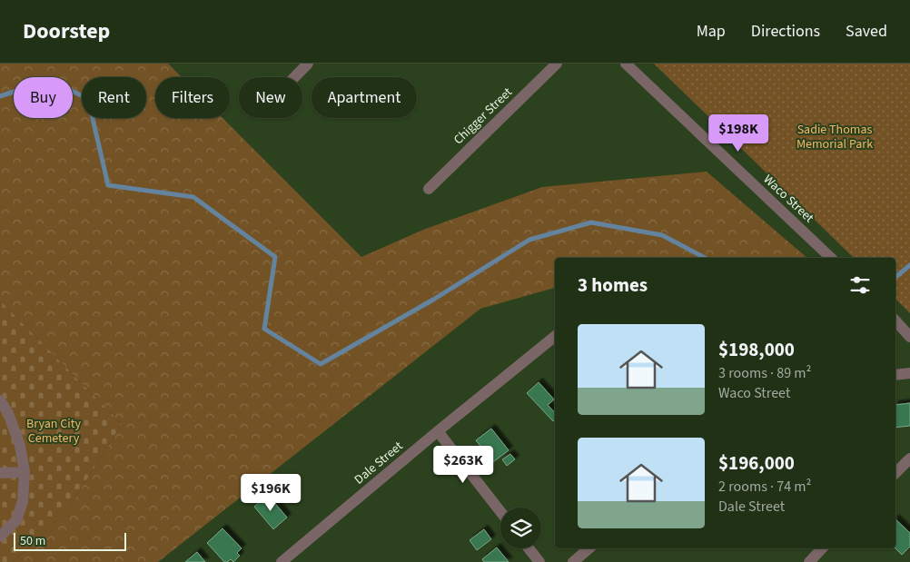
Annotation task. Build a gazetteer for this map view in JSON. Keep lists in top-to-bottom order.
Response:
{
  "streets": {
    "street": ["Chigger Street", "Waco Street", "Dale Street"]
  },
  "parks": ["Sadie Thomas Memorial Park", "Bryan City Cemetery"],
  "scale_bar": "50 m",
  "page": {
    "header": "Doorstep",
    "nav": ["Map", "Directions", "Saved"],
    "chip": [
      "Buy",
      "Rent",
      "Filters",
      "New",
      "Apartment"
    ],
    "price": ["$198K", "$263K", "$196K"],
    "heading": "3 homes",
    "list": [
      {
        "name": "$198,000",
        "note": "3 rooms · 89 m² · Waco Street"
      },
      {
        "name": "$196,000",
        "note": "2 rooms · 74 m² · Dale Street"
      }
    ],
    "scale": "50 m"
  }
}
